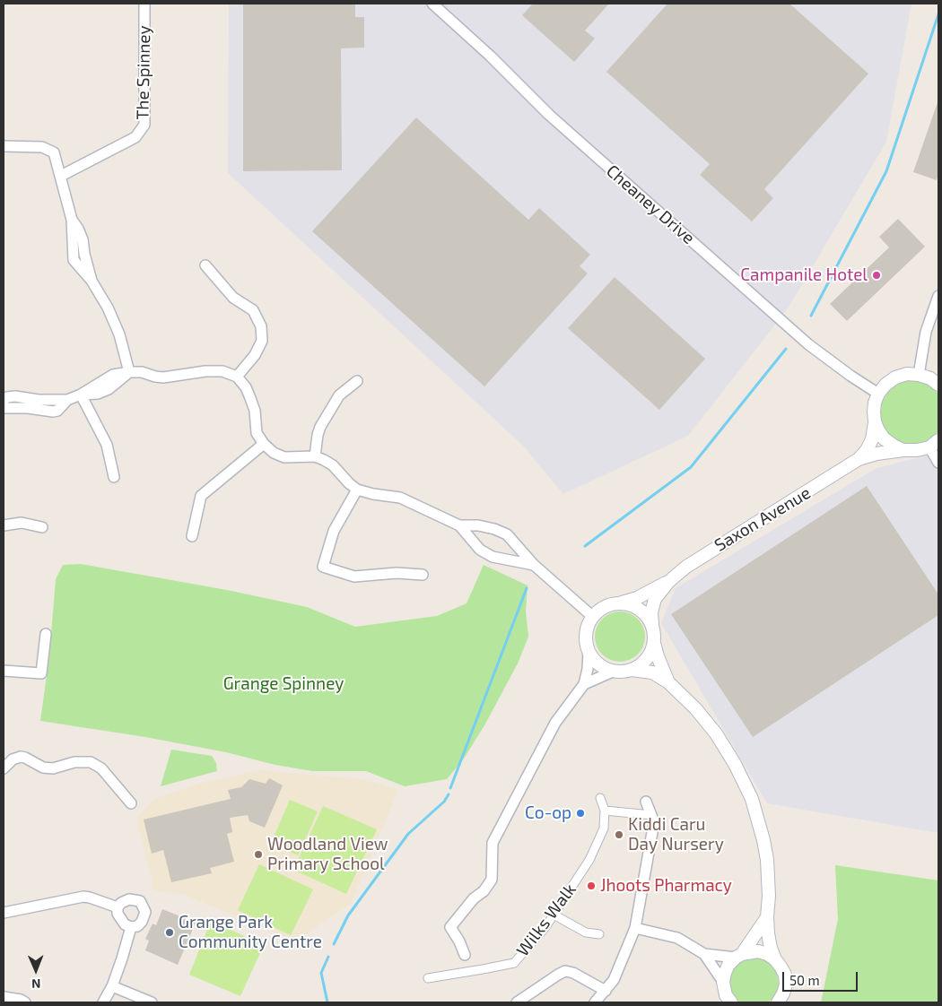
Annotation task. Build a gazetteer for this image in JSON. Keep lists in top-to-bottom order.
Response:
{
  "streets": {
    "street": [
      "The Spinney",
      "Cheaney Drive",
      "Saxon Avenue",
      "Wilks Walk"
    ]
  },
  "crossings": [
    ["Cheaney Drive", "Saxon Avenue"]
  ],
  "parks": ["Grange Spinney"],
  "places": [
    "Campanile Hotel",
    "Co-op",
    "Kiddi Caru Day Nursery",
    "Woodland View Primary School",
    "Jhoots Pharmacy",
    "Grange Park Community Centre"
  ],
  "scale_bar": "50 m",
  "north": "bottom"
}
